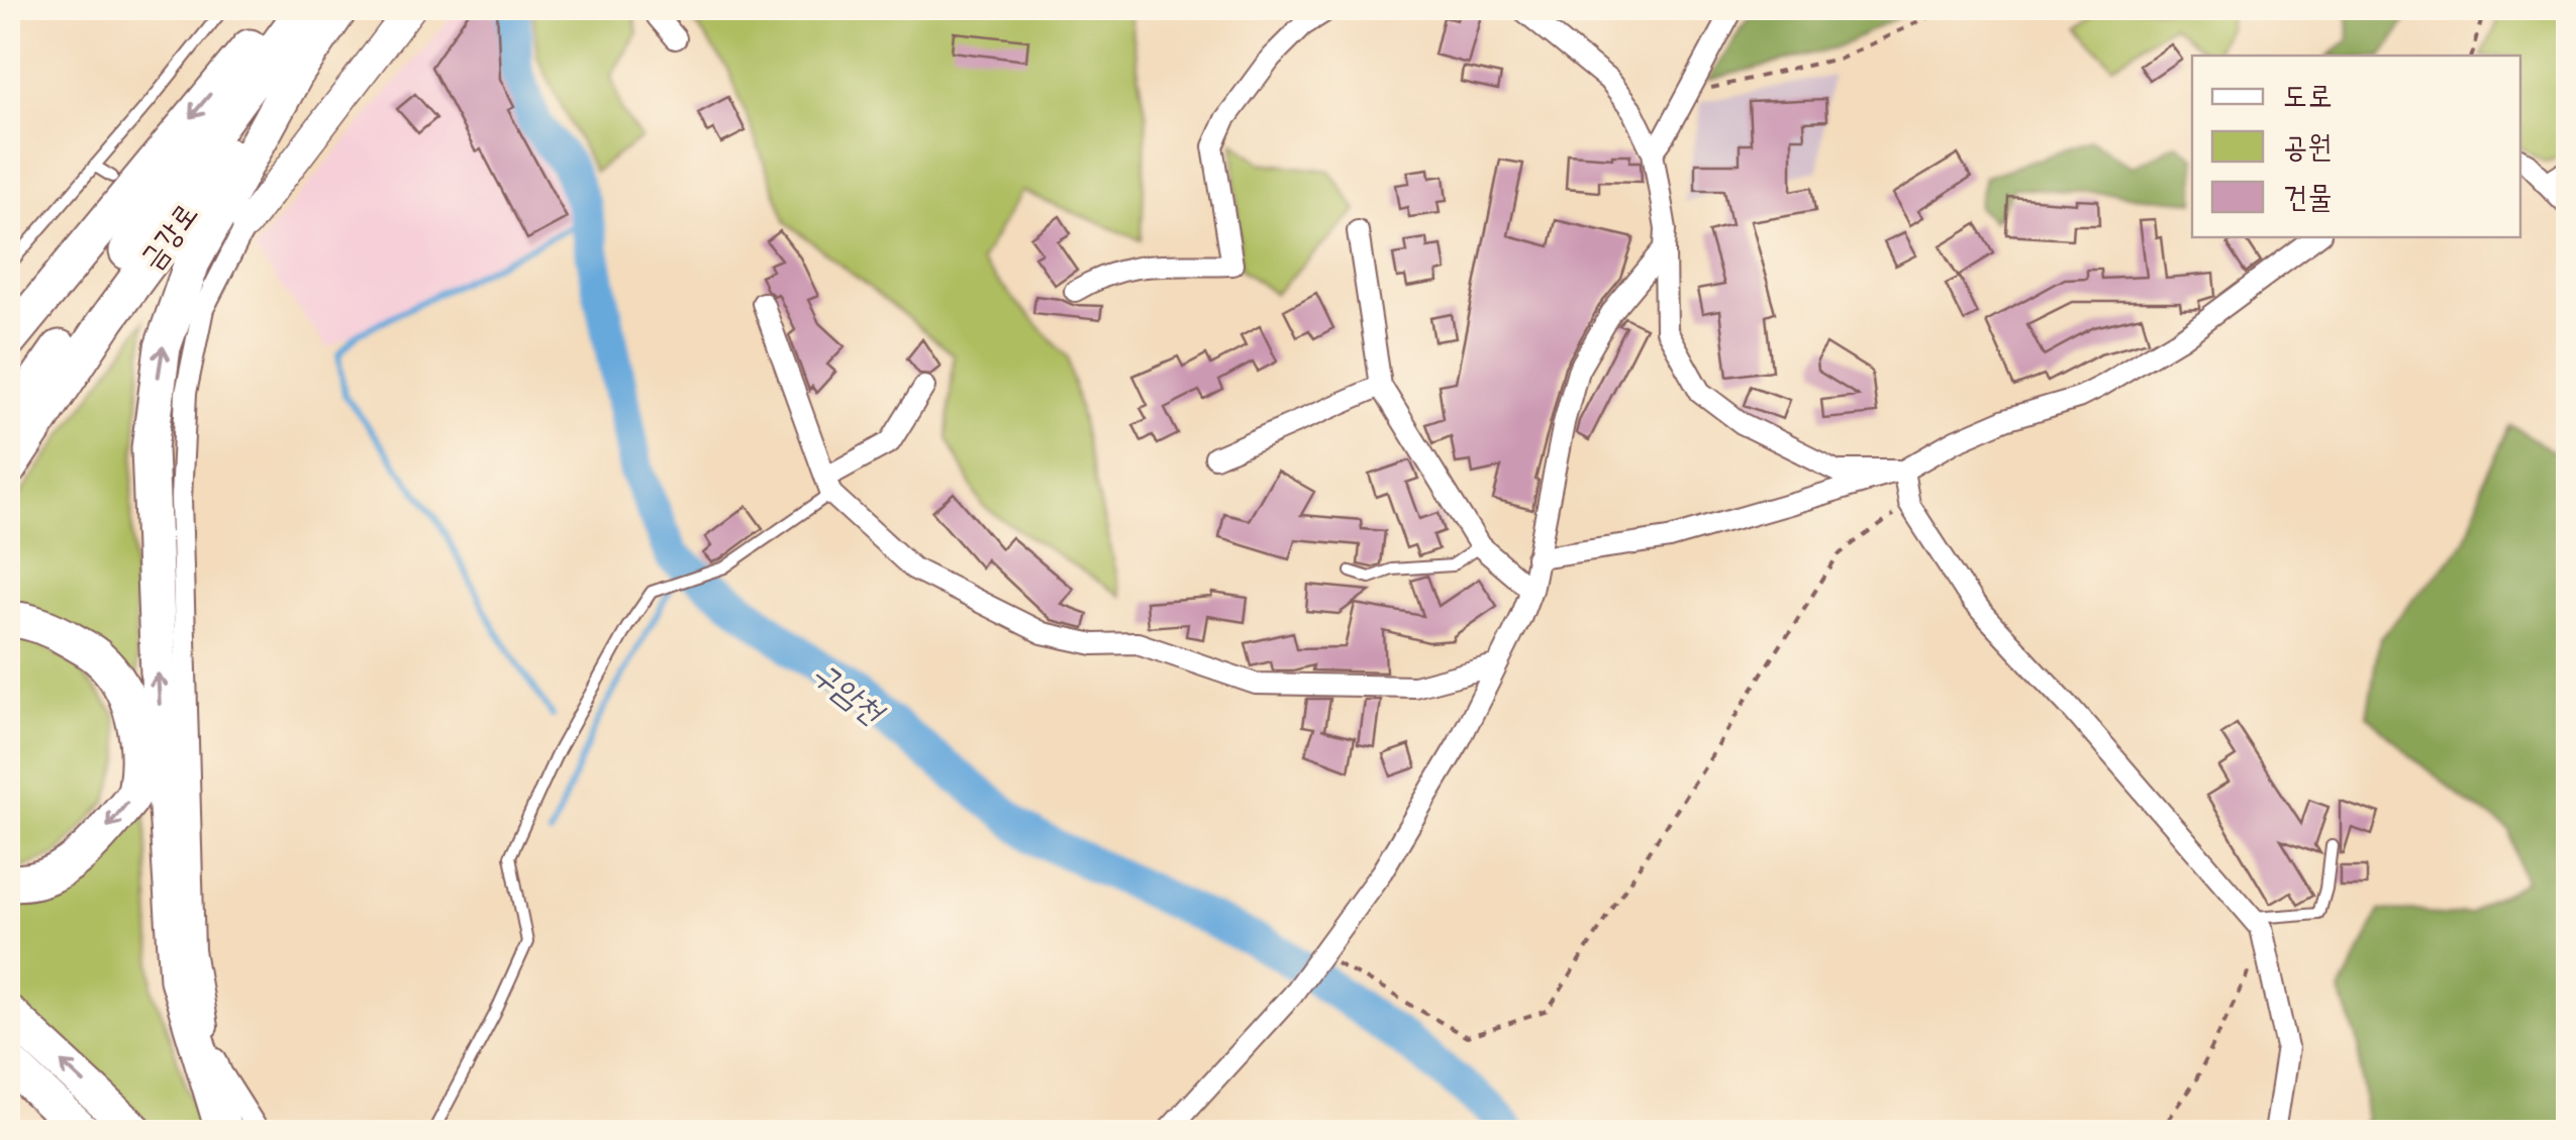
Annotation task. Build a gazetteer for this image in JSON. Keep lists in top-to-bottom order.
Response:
{
  "streets": {
    "highway": ["금강로"]
  },
  "water": ["구암천"],
  "legend": ["도로", "공원", "건물"]
}
